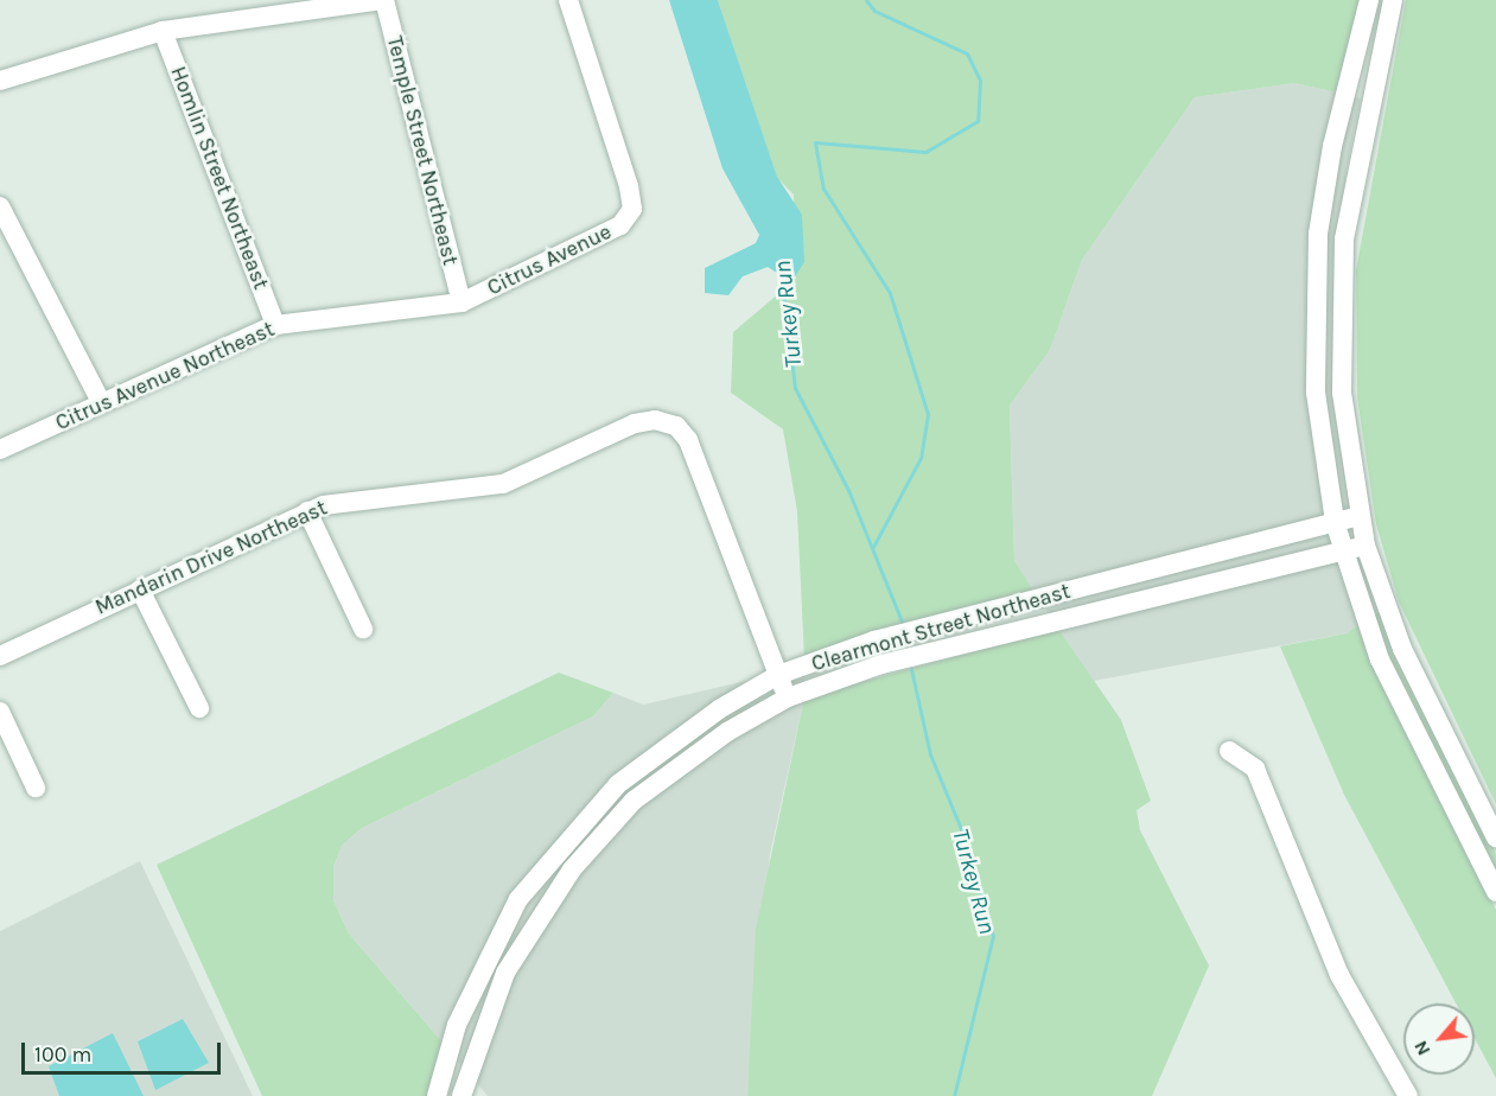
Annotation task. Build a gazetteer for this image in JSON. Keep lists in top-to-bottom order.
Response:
{
  "streets": {
    "street": [
      "Temple Street Northeast",
      "Homlin Street Northeast",
      "Citrus Avenue",
      "Citrus Avenue Northeast",
      "Mandarin Drive Northeast",
      "Clearmont Street Northeast"
    ]
  },
  "crossings": [
    ["Temple Street Northeast", "Citrus Avenue"],
    ["Temple Street Northeast", "Citrus Avenue Northeast"],
    ["Homlin Street Northeast", "Citrus Avenue Northeast"],
    ["Citrus Avenue", "Citrus Avenue Northeast"],
    ["Mandarin Drive Northeast", "Clearmont Street Northeast"]
  ],
  "water": ["Turkey Run"],
  "scale_bar": "100 m",
  "north": "bottom left"
}
